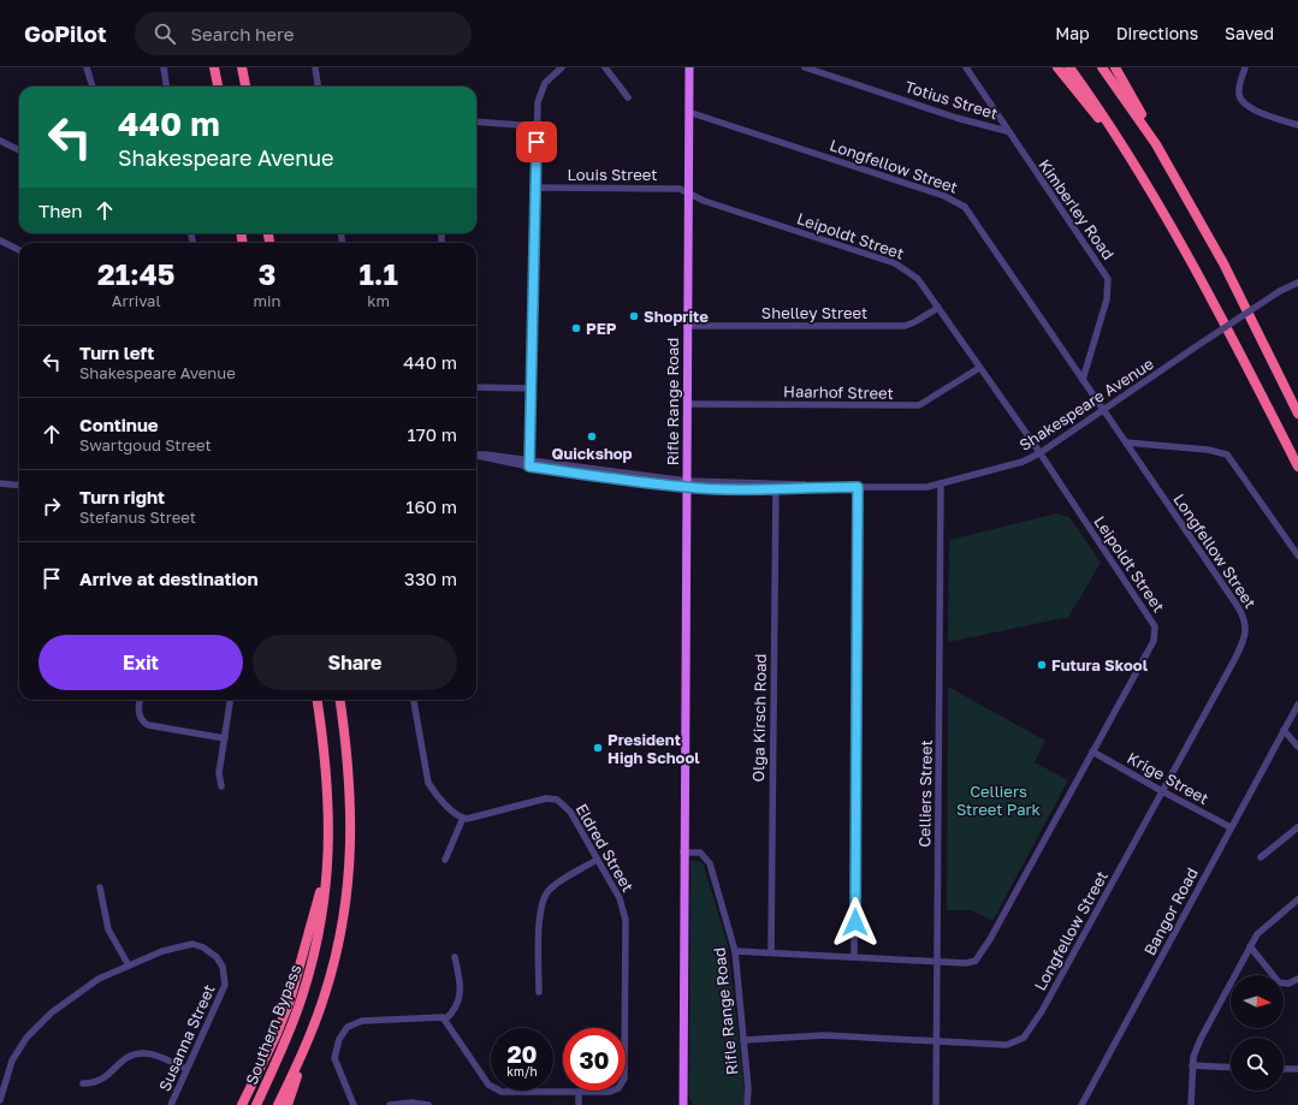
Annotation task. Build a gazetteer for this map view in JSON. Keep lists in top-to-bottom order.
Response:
{
  "streets": {
    "highway": ["Southern Bypass"],
    "main road": ["Rifle Range Road"],
    "street": [
      "Totius Street",
      "Longfellow Street",
      "Louis Street",
      "Kimberley Road",
      "Leipoldt Street",
      "Shelley Street",
      "Haarhof Street",
      "Shakespeare Avenue",
      "Olga Kirsch Road",
      "Krige Street",
      "Celliers Street",
      "Eldred Street",
      "Bangor Road",
      "Susanna Street"
    ]
  },
  "crossings": [
    ["Totius Street", "Kimberley Road"],
    ["Longfellow Street", "Kimberley Road"],
    ["Longfellow Street", "Rifle Range Road"],
    ["Longfellow Street", "Shakespeare Avenue"],
    ["Longfellow Street", "Krige Street"],
    ["Longfellow Street", "Celliers Street"],
    ["Louis Street", "Leipoldt Street"],
    ["Louis Street", "Rifle Range Road"],
    ["Leipoldt Street", "Shelley Street"],
    ["Leipoldt Street", "Haarhof Street"],
    ["Leipoldt Street", "Rifle Range Road"],
    ["Leipoldt Street", "Shakespeare Avenue"],
    ["Leipoldt Street", "Olga Kirsch Road"],
    ["Leipoldt Street", "Krige Street"],
    ["Leipoldt Street", "Celliers Street"],
    ["Shelley Street", "Rifle Range Road"],
    ["Haarhof Street", "Rifle Range Road"],
    ["Rifle Range Road", "Shakespeare Avenue"],
    ["Shakespeare Avenue", "Olga Kirsch Road"],
    ["Shakespeare Avenue", "Celliers Street"],
    ["Krige Street", "Bangor Road"]
  ],
  "parks": ["Celliers Street Park"],
  "places": [
    "Shoprite",
    "PEP",
    "Quickshop",
    "Futura Skool",
    "President High School"
  ],
  "north": "right",
  "page": {
    "header": "GoPilot",
    "search": "Search here",
    "nav": ["Map", "Directions", "Saved"],
    "turn": ["440 m", "Shakespeare Avenue"],
    "then": "Then",
    "eta": [
      "21:45",
      "Arrival",
      "3",
      "min",
      "1.1",
      "km"
    ],
    "list": [
      {
        "name": "Turn left",
        "note": "Shakespeare Avenue",
        "value": "440 m"
      },
      {
        "name": "Continue",
        "note": "Swartgoud Street",
        "value": "170 m"
      },
      {
        "name": "Turn right",
        "note": "Stefanus Street",
        "value": "160 m"
      },
      {
        "name": "Arrive at destination",
        "value": "330 m"
      }
    ],
    "buttons": ["Exit", "Share"],
    "speed": "20 km/h",
    "limit": "30"
  }
}
